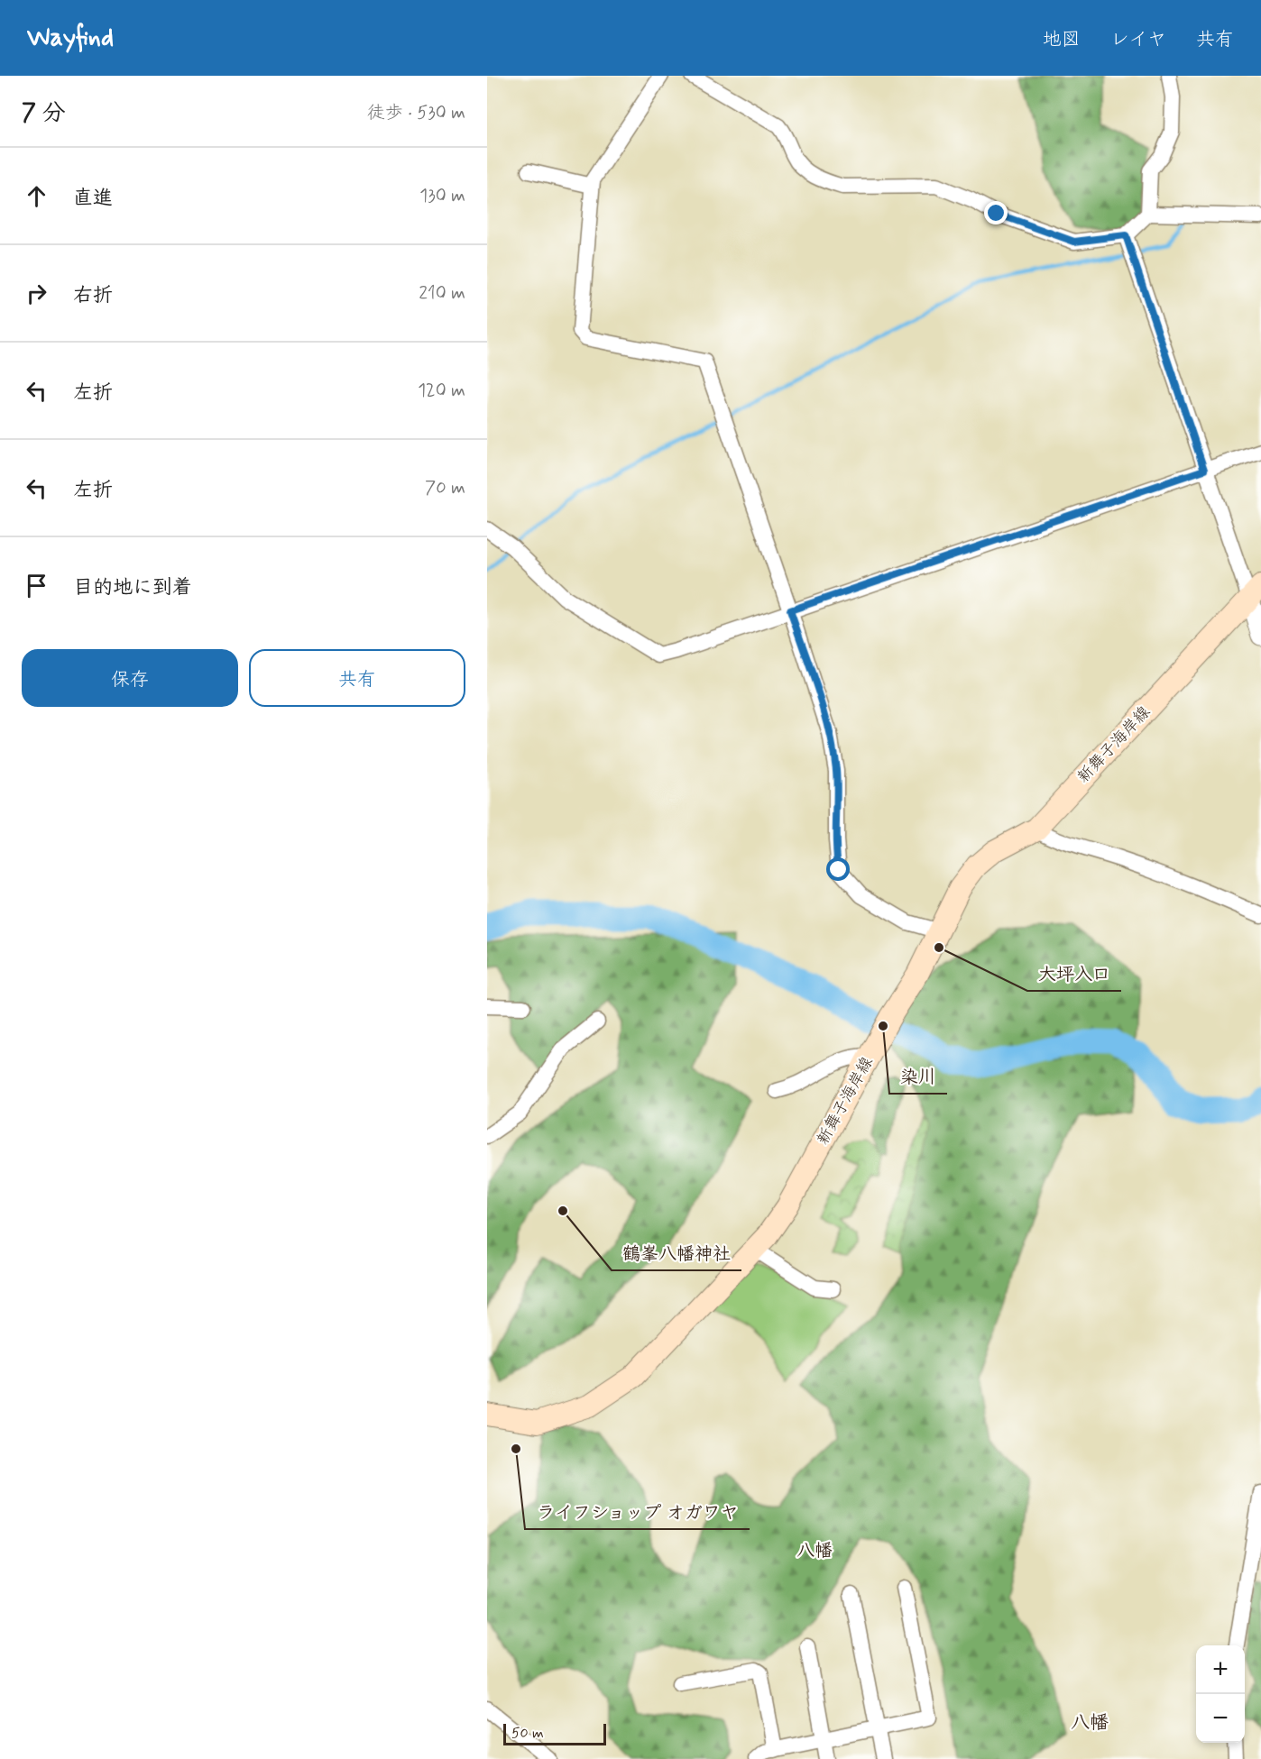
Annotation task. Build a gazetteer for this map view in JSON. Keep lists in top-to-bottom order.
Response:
{
  "streets": {
    "main road": ["新舞子海岸線"]
  },
  "districts": ["八幡", "八幡"],
  "places": [
    "大坪入口",
    "染川",
    "鶴峯八幡神社",
    "ライフショップ オガワヤ"
  ],
  "scale_bar": "50 m",
  "page": {
    "header": "Wayfind",
    "nav": ["地図", "レイヤ", "共有"],
    "heading": ["7 分", "徒歩 · 530 m"],
    "list": [
      ["直進", "130 m"],
      ["右折", "210 m"],
      ["左折", "120 m"],
      ["左折", "70 m"],
      "目的地に到着"
    ],
    "buttons": ["保存", "共有"],
    "map_buttons": ["+", "−"],
    "scale": "50 m"
  }
}
